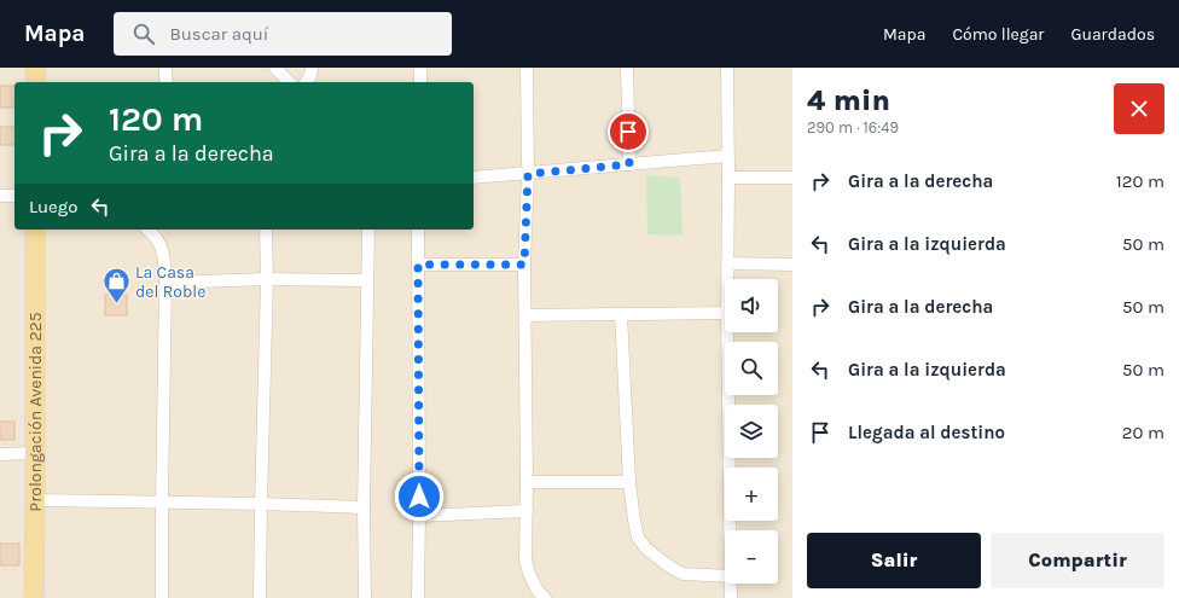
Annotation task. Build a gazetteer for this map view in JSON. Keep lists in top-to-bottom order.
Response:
{
  "streets": {
    "main road": ["Prolongación Avenida 225"]
  },
  "places": {
    "shop": ["La Casa del Roble"]
  },
  "page": {
    "header": "Mapa",
    "search": "Buscar aquí",
    "nav": ["Mapa", "Cómo llegar", "Guardados"],
    "heading": ["4 min", "290 m · 16:49"],
    "turn": ["120 m", "Gira a la derecha"],
    "list": [
      {
        "name": "Gira a la derecha",
        "value": "120 m"
      },
      {
        "name": "Gira a la izquierda",
        "value": "50 m"
      },
      {
        "name": "Gira a la derecha",
        "value": "50 m"
      },
      {
        "name": "Gira a la izquierda",
        "value": "50 m"
      },
      {
        "name": "Llegada al destino",
        "value": "20 m"
      }
    ],
    "then": "Luego",
    "map_buttons": ["+", "−"],
    "buttons": ["Salir", "Compartir"]
  }
}
